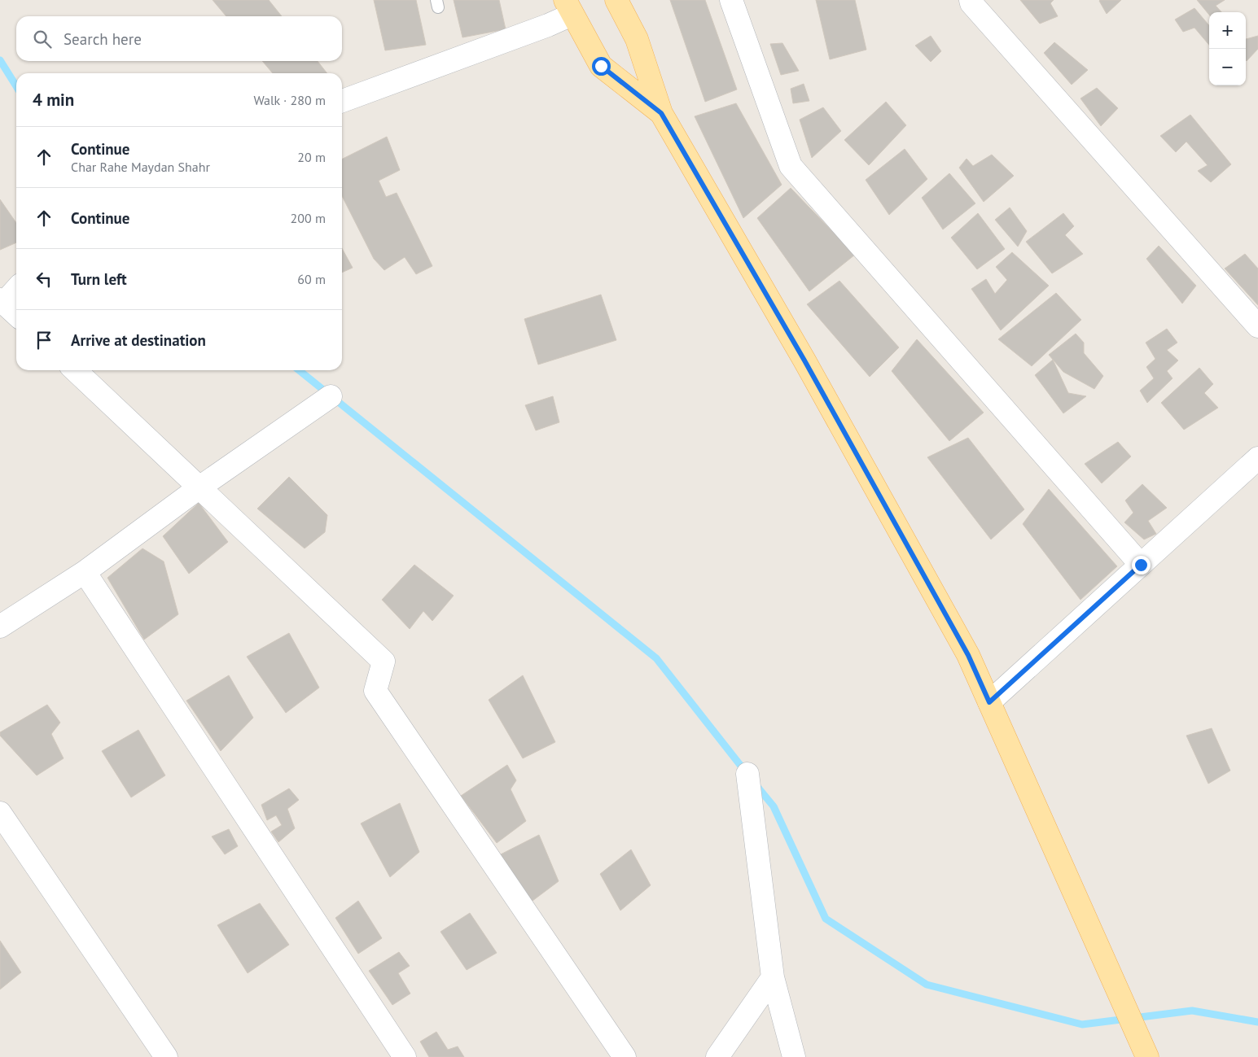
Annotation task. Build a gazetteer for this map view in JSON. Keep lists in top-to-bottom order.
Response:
{
  "page": {
    "map_buttons": ["+", "−"],
    "search": "Search here",
    "heading": ["4 min", "Walk · 280 m"],
    "list": [
      ["Continue", "Char Rahe Maydan Shahr", "20 m"],
      ["Continue", "200 m"],
      ["Turn left", "60 m"],
      "Arrive at destination"
    ]
  }
}
